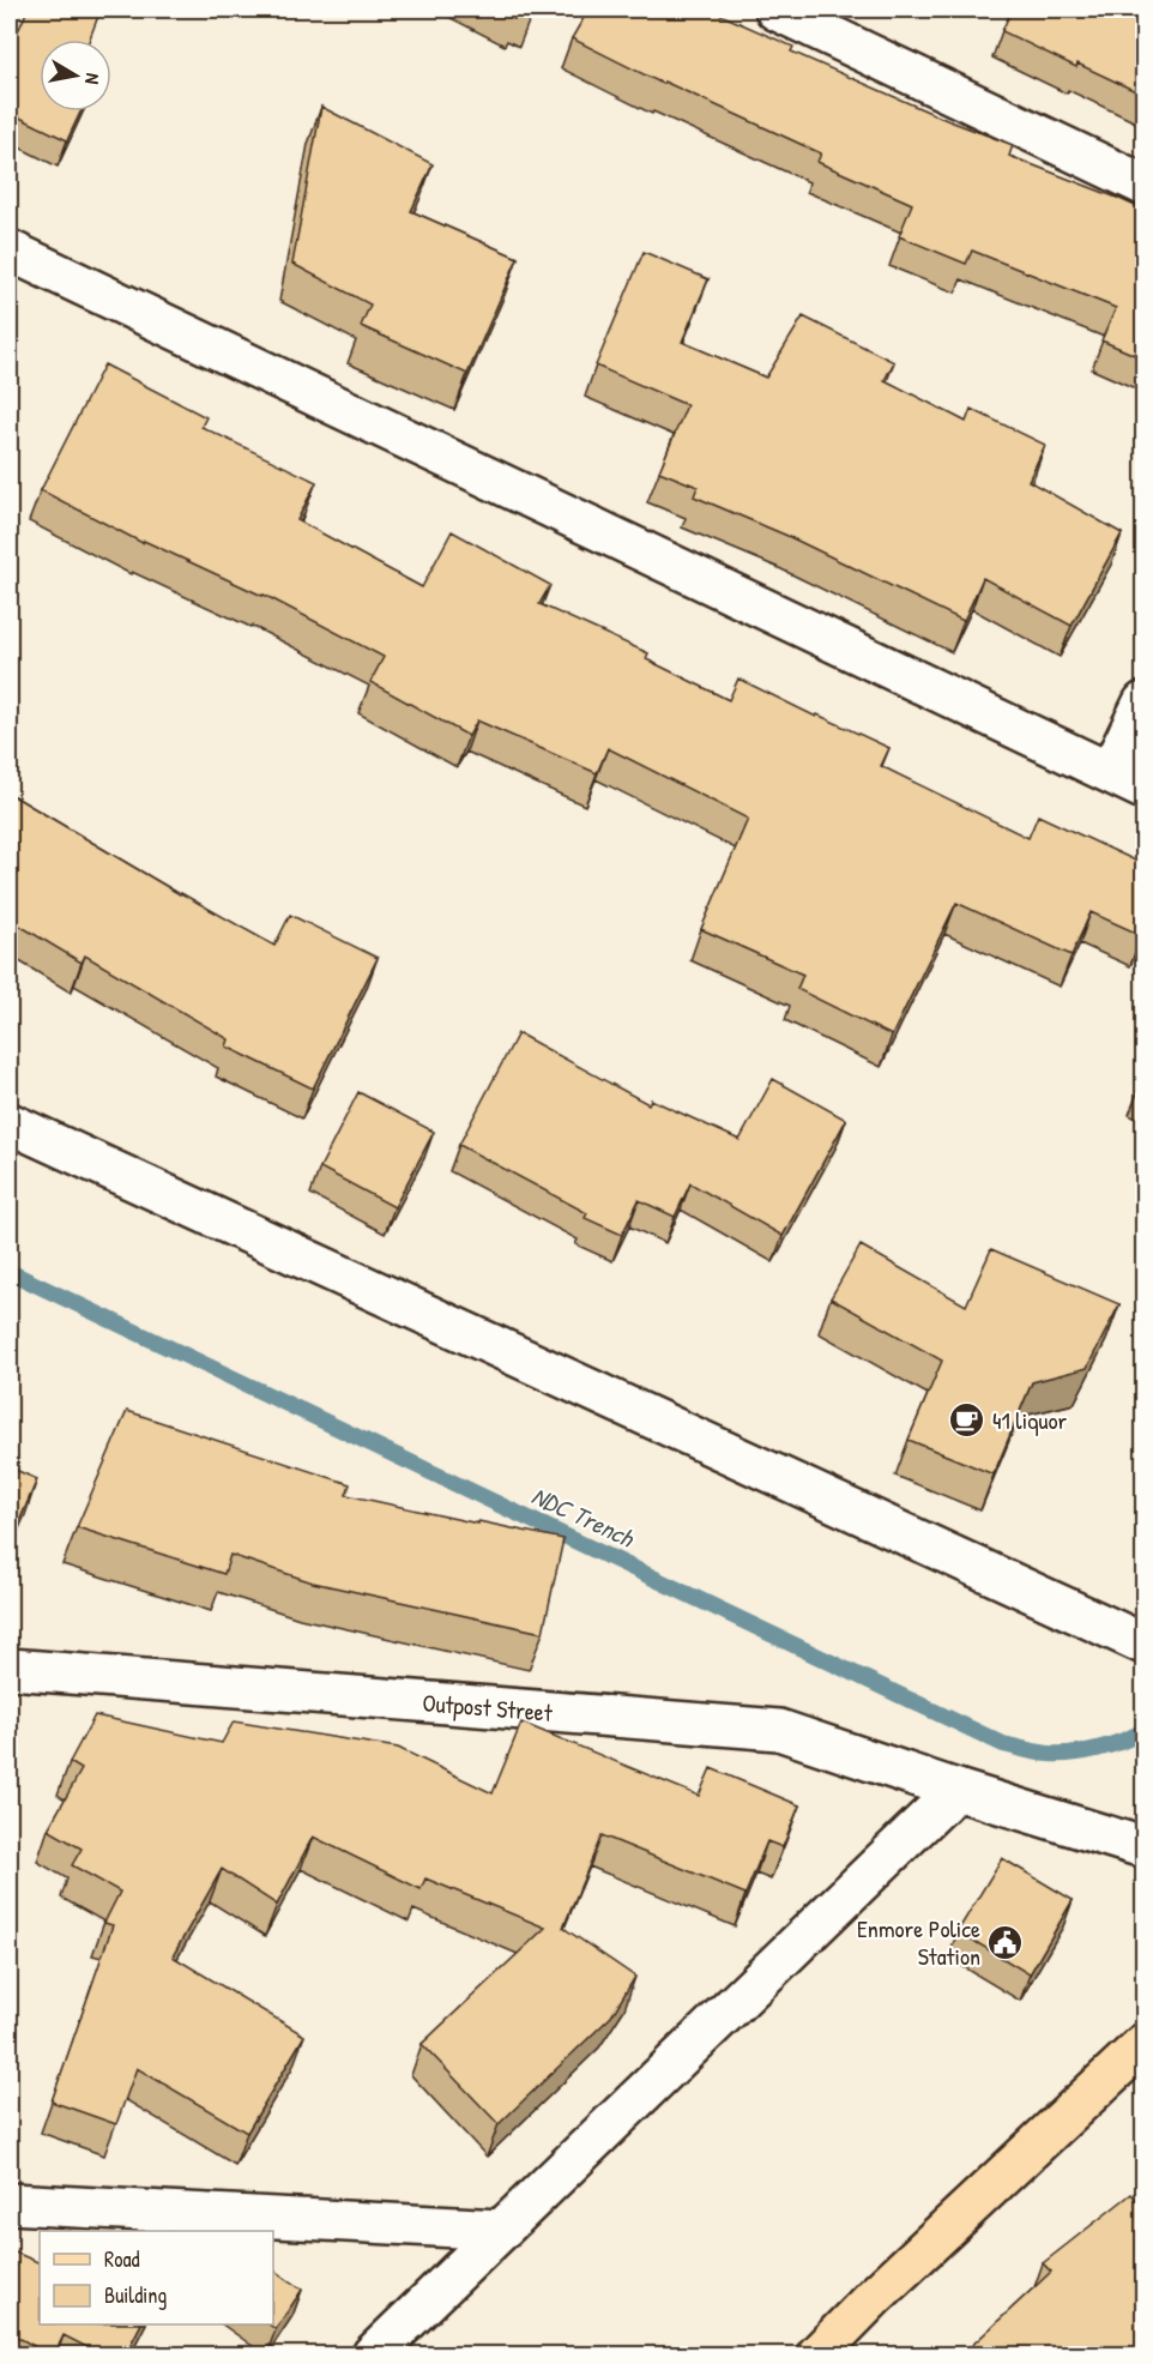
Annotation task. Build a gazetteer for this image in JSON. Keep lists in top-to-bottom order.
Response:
{
  "streets": {
    "street": ["Outpost Street"]
  },
  "water": ["NDC Trench"],
  "places": {
    "cafe": ["41 liquor"],
    "public building": ["Enmore Police Station"]
  },
  "legend": ["Road", "Building"],
  "north": "right"
}
